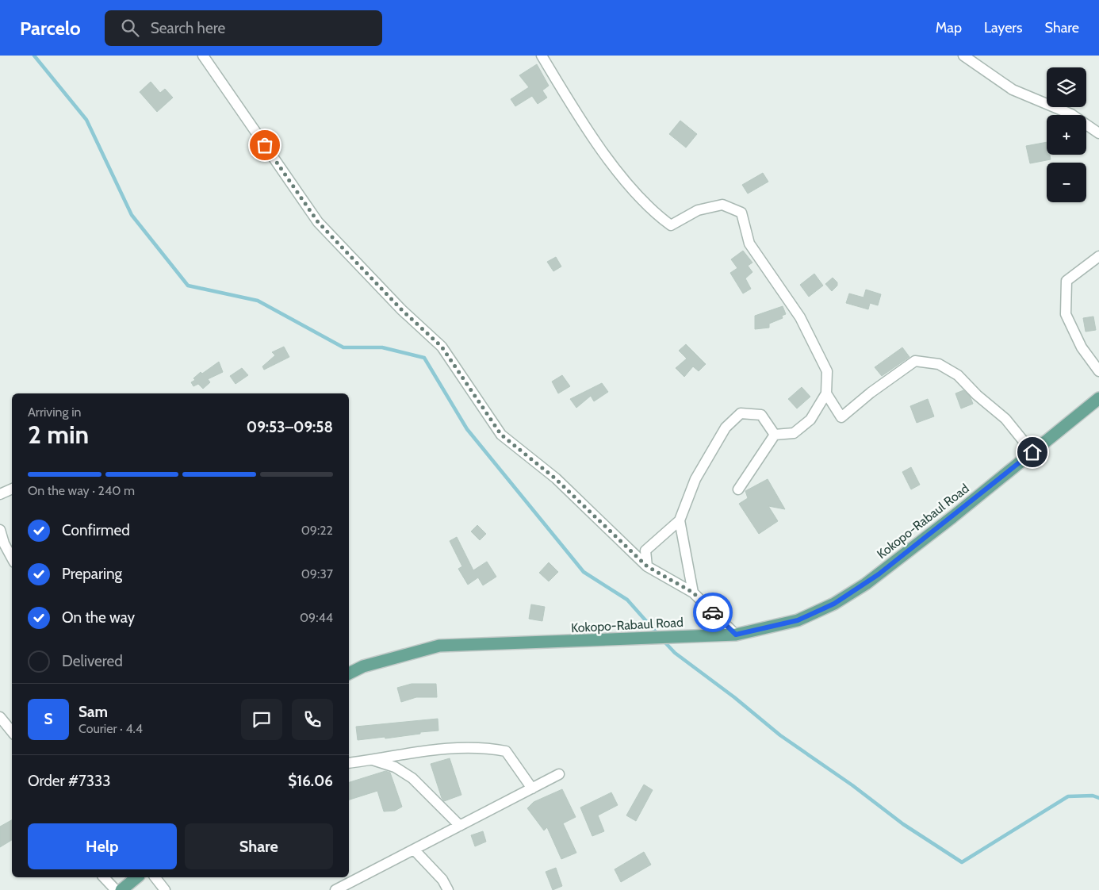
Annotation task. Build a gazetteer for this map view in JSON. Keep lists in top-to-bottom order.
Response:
{
  "streets": {
    "main road": ["Kokopo-Rabaul Road"]
  },
  "page": {
    "header": "Parcelo",
    "search": "Search here",
    "nav": ["Map", "Layers", "Share"],
    "map_buttons": ["+", "−"],
    "heading": ["2 min", "Arriving in", "09:53–09:58"],
    "panel": [
      "Sam",
      "Courier · 4.4",
      "Order #7333",
      "$16.06"
    ],
    "bar": "On the way · 240 m",
    "list": [
      ["Confirmed", "09:22"],
      ["Preparing", "09:37"],
      ["On the way", "09:44"],
      "Delivered"
    ],
    "round": "S",
    "buttons": ["Help", "Share"]
  }
}
